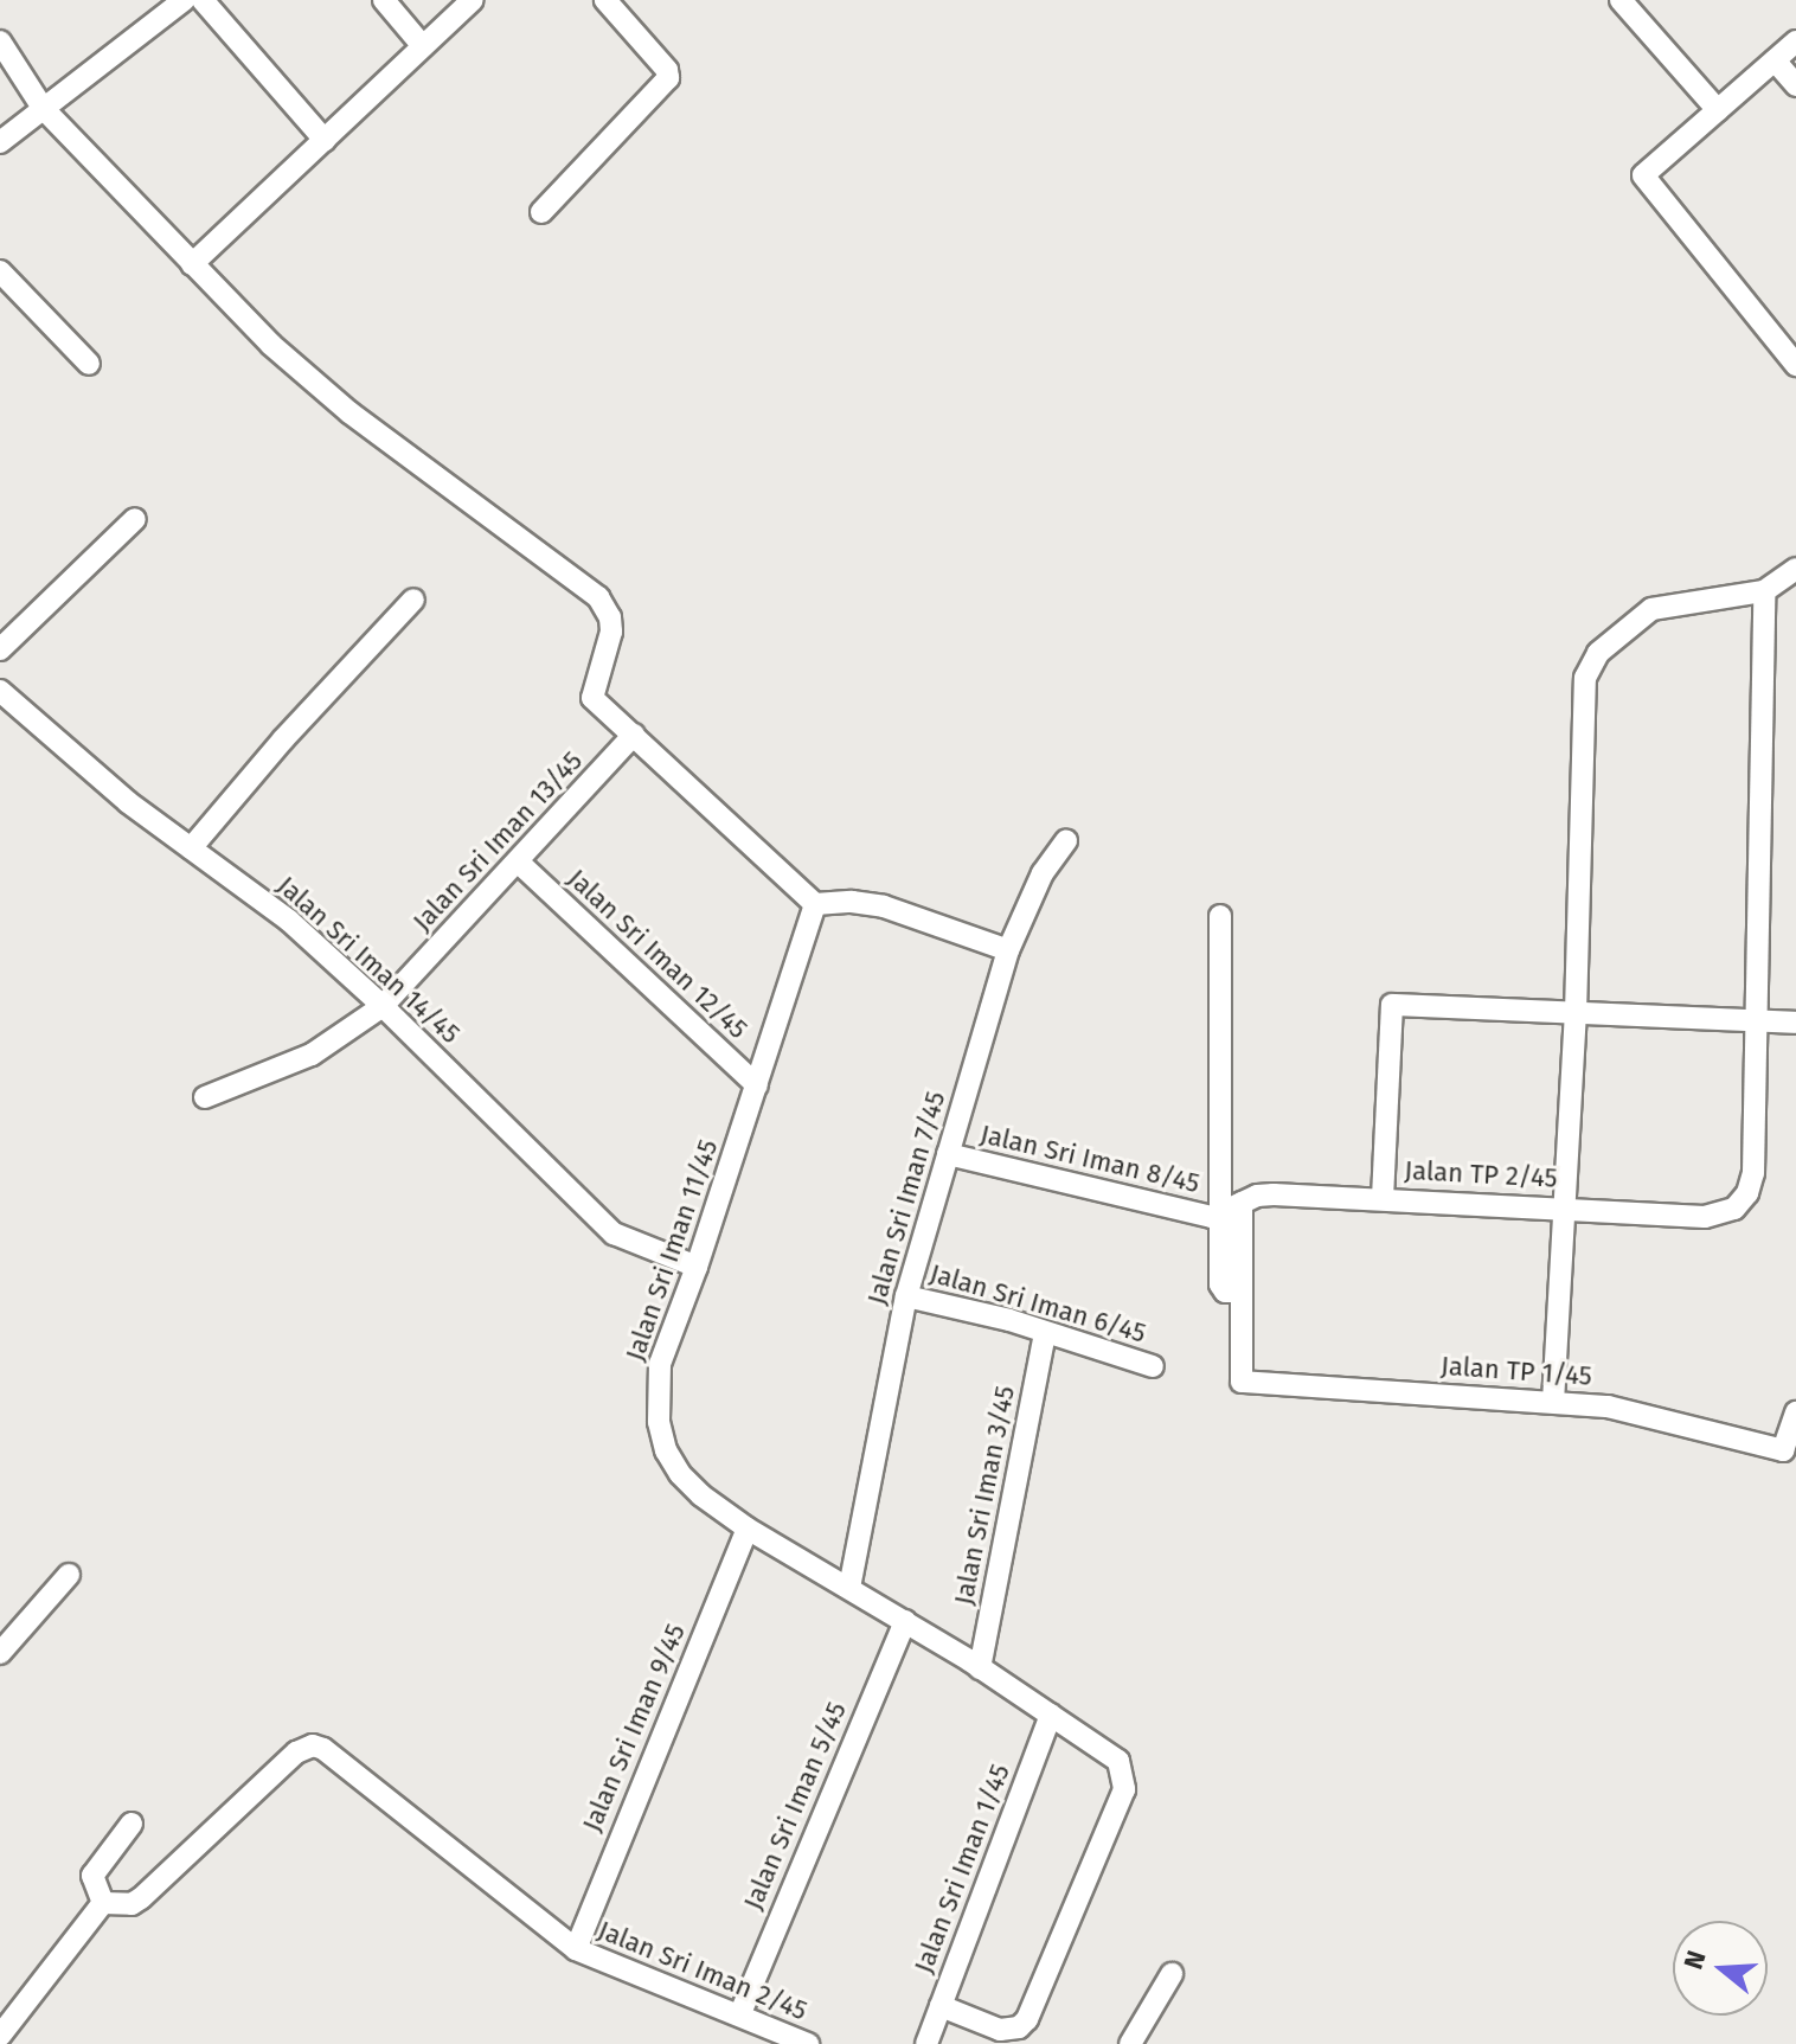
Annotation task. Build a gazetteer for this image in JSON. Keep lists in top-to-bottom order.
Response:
{
  "streets": {
    "street": [
      "Jalan Sri Iman 13/45",
      "Jalan Sri Iman 12/45",
      "Jalan Sri Iman 14/45",
      "Jalan Sri Iman 8/45",
      "Jalan TP 2/45",
      "Jalan Sri Iman 7/45",
      "Jalan Sri Iman 11/45",
      "Jalan Sri Iman 6/45",
      "Jalan TP 1/45",
      "Jalan Sri Iman 3/45",
      "Jalan Sri Iman 9/45",
      "Jalan Sri Iman 5/45",
      "Jalan Sri Iman 1/45",
      "Jalan Sri Iman 2/45"
    ]
  },
  "crossings": [
    ["Jalan Sri Iman 13/45", "Jalan Sri Iman 12/45"],
    ["Jalan Sri Iman 13/45", "Jalan Sri Iman 14/45"],
    ["Jalan Sri Iman 12/45", "Jalan Sri Iman 11/45"],
    ["Jalan Sri Iman 14/45", "Jalan Sri Iman 11/45"],
    ["Jalan Sri Iman 8/45", "Jalan TP 2/45"],
    ["Jalan Sri Iman 8/45", "Jalan Sri Iman 7/45"],
    ["Jalan Sri Iman 7/45", "Jalan Sri Iman 11/45"],
    ["Jalan Sri Iman 7/45", "Jalan Sri Iman 6/45"],
    ["Jalan Sri Iman 11/45", "Jalan Sri Iman 3/45"],
    ["Jalan Sri Iman 11/45", "Jalan Sri Iman 9/45"],
    ["Jalan Sri Iman 11/45", "Jalan Sri Iman 5/45"],
    ["Jalan Sri Iman 11/45", "Jalan Sri Iman 1/45"],
    ["Jalan Sri Iman 6/45", "Jalan Sri Iman 3/45"],
    ["Jalan Sri Iman 9/45", "Jalan Sri Iman 2/45"],
    ["Jalan Sri Iman 5/45", "Jalan Sri Iman 2/45"]
  ],
  "north": "left"
}
